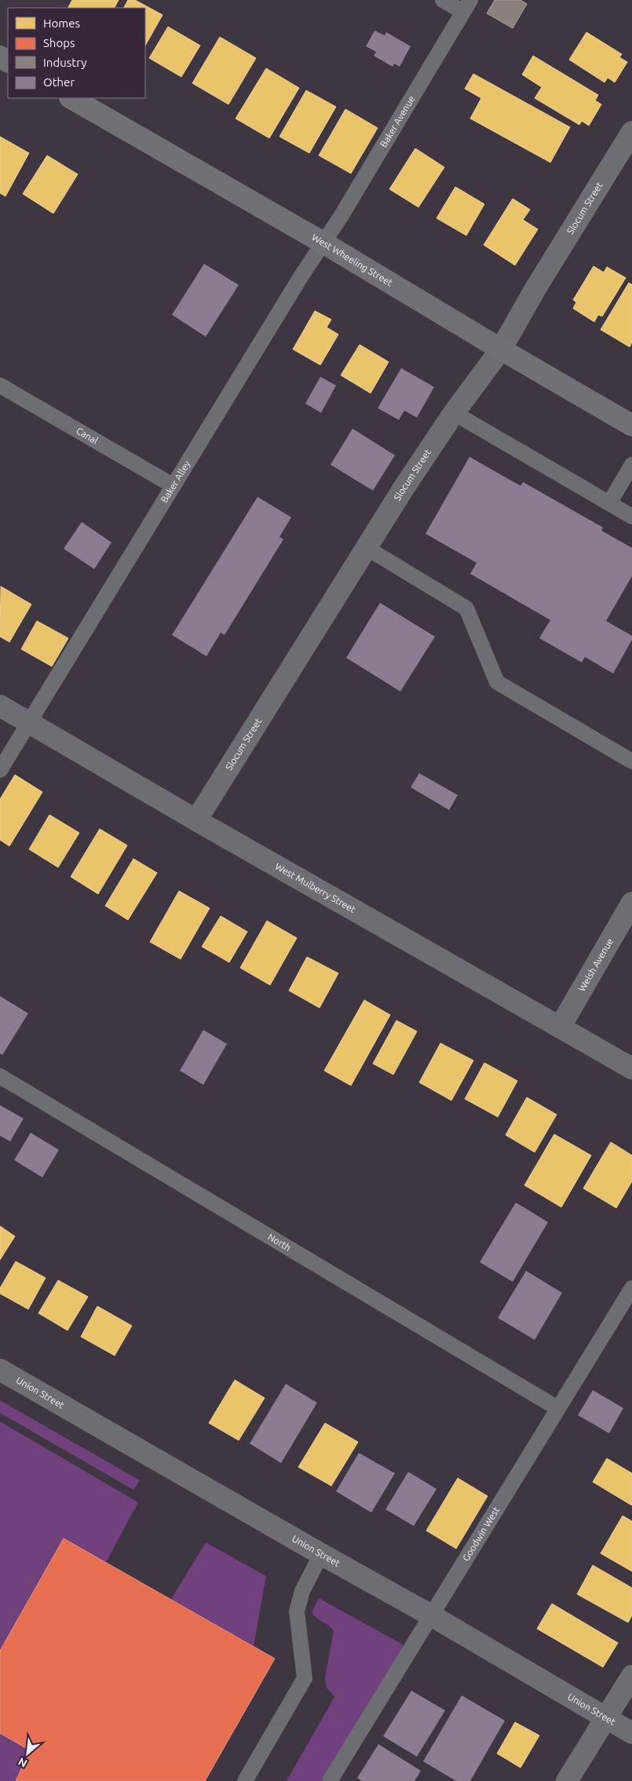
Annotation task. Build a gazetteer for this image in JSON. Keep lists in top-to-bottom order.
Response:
{
  "streets": {
    "street": [
      "Slocum Street",
      "West Wheeling Street",
      "West Mulberry Street",
      "Welsh Avenue",
      "Union Street"
    ],
    "lane": [
      "Baker Avenue",
      "Canal",
      "Baker Alley",
      "North",
      "Goodwin West"
    ]
  },
  "crossings": [
    ["Baker Avenue", "West Wheeling Street"],
    ["Baker Avenue", "Baker Alley"],
    ["Slocum Street", "West Wheeling Street"],
    ["Slocum Street", "West Mulberry Street"],
    ["West Wheeling Street", "Baker Alley"],
    ["Canal", "Baker Alley"],
    ["Baker Alley", "West Mulberry Street"],
    ["West Mulberry Street", "Welsh Avenue"],
    ["North", "Goodwin West"],
    ["Union Street", "Goodwin West"]
  ],
  "legend": [
    "Homes",
    "Shops",
    "Industry",
    "Other"
  ],
  "north": "bottom left"
}
